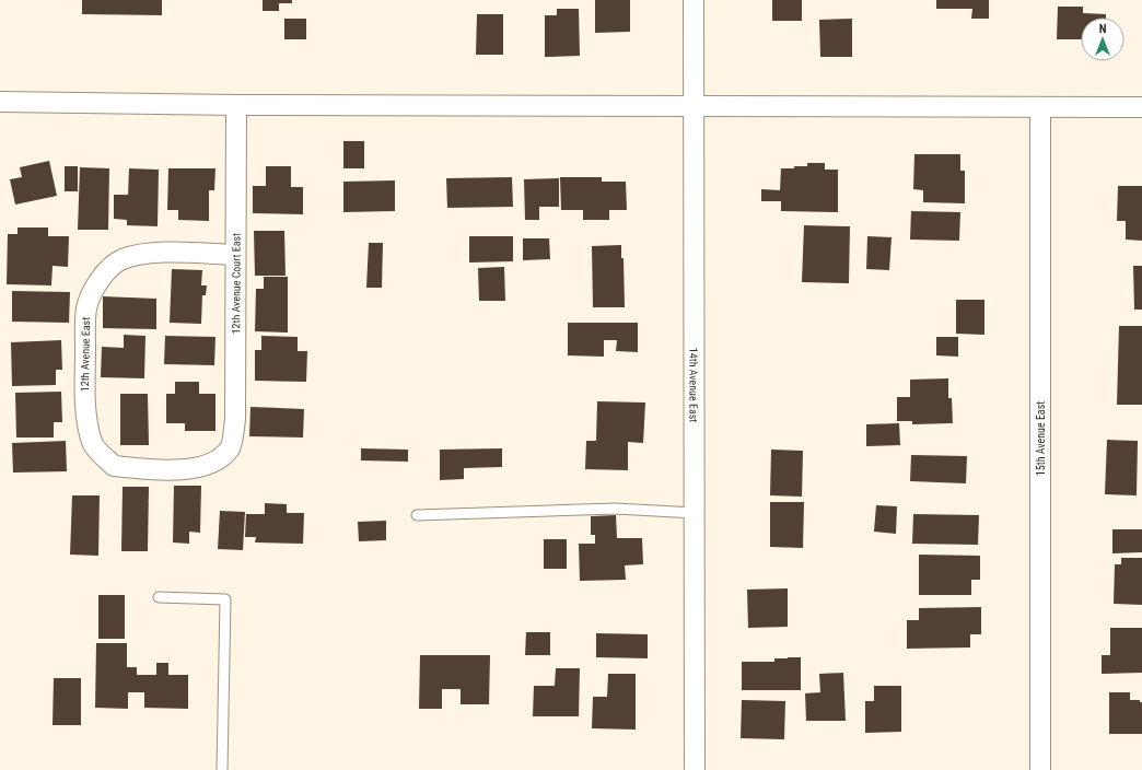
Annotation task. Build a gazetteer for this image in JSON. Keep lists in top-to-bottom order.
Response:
{
  "streets": {
    "street": [
      "12th Avenue Court East",
      "12th Avenue East",
      "14th Avenue East",
      "15th Avenue East"
    ]
  },
  "crossings": [
    ["12th Avenue Court East", "12th Avenue East"]
  ],
  "north": "top"
}
